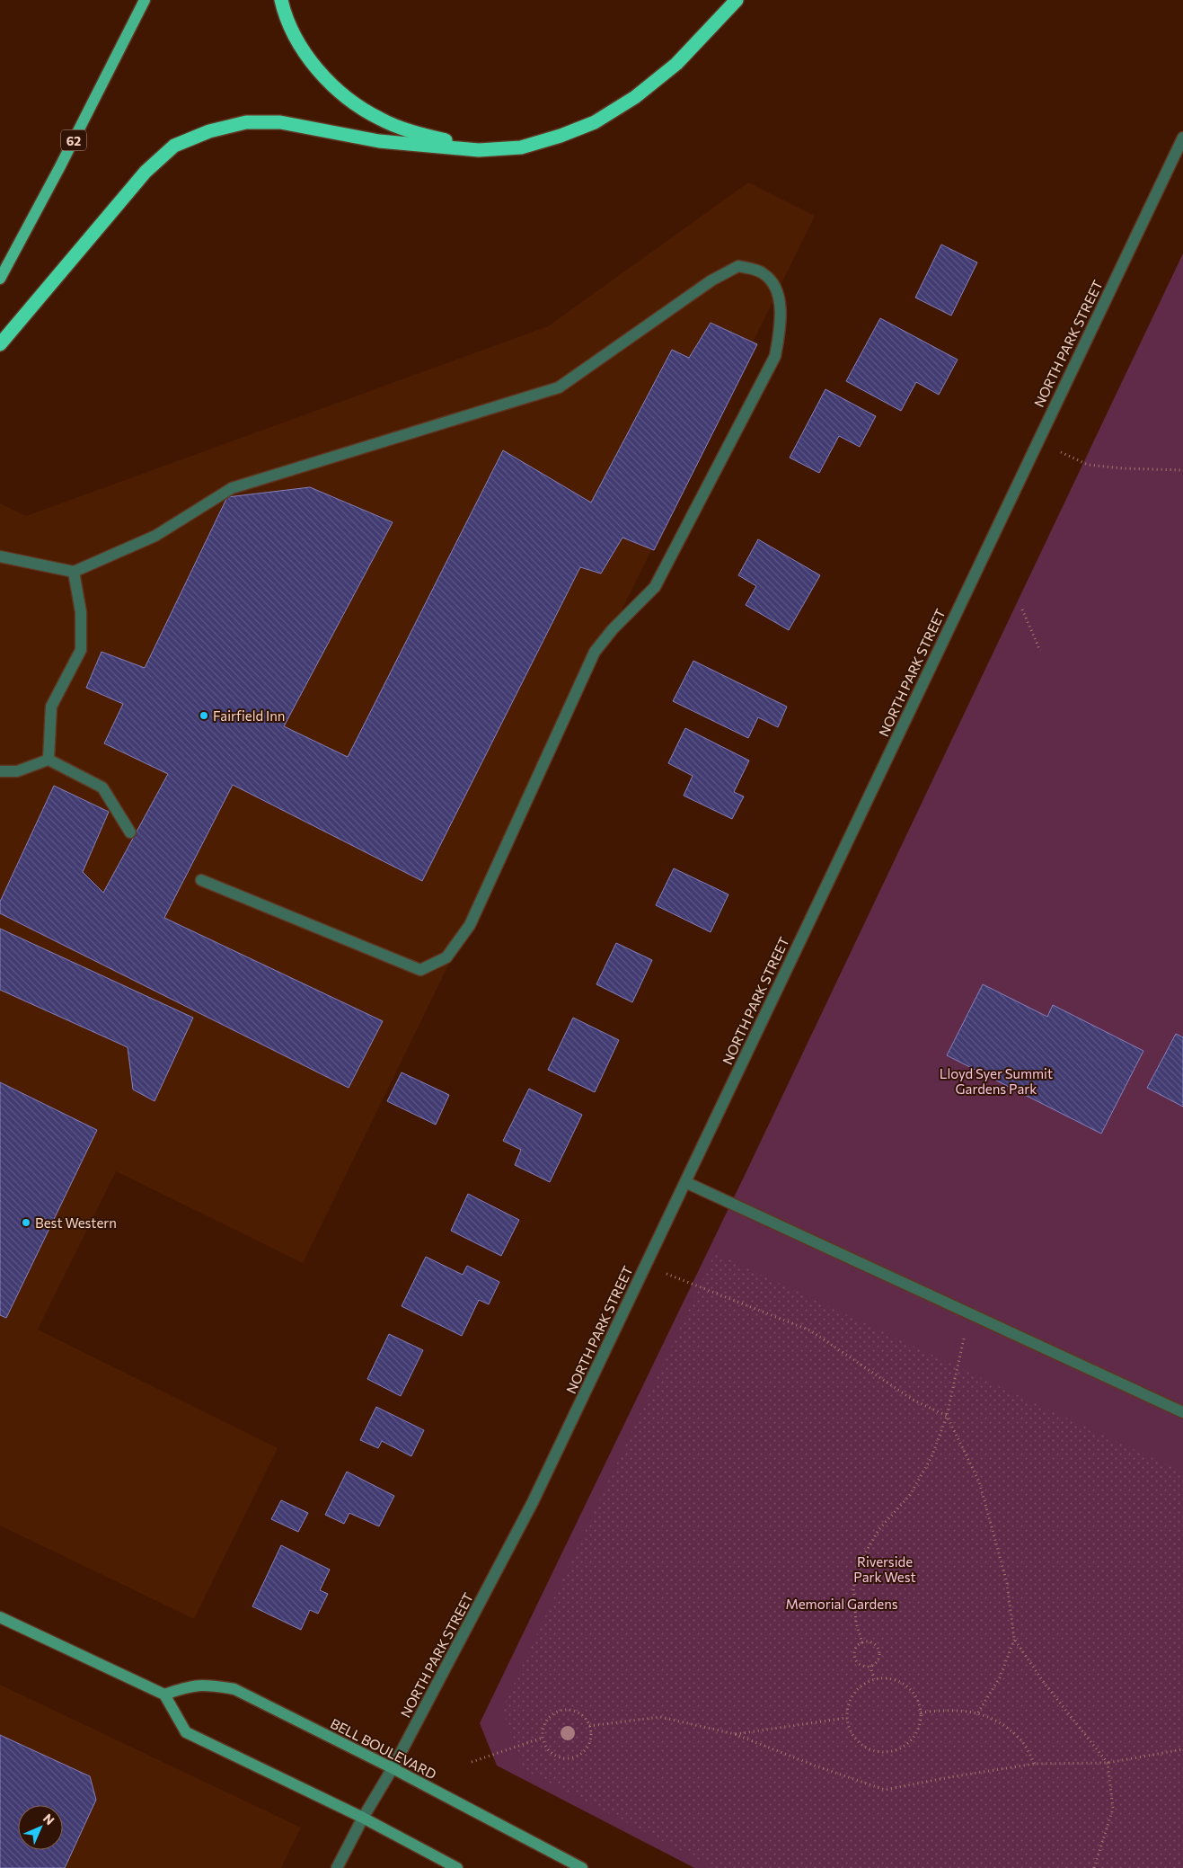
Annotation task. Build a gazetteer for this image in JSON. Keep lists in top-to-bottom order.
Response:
{
  "streets": {
    "main road": ["62", "BELL BOULEVARD"],
    "street": ["NORTH PARK STREET"]
  },
  "crossings": [
    ["NORTH PARK STREET", "BELL BOULEVARD"]
  ],
  "parks": ["Lloyd Syer Summit Gardens Park", "Riverside Park West", "Memorial Gardens"],
  "places": ["Fairfield Inn", "Best Western"],
  "north": "top right"
}
